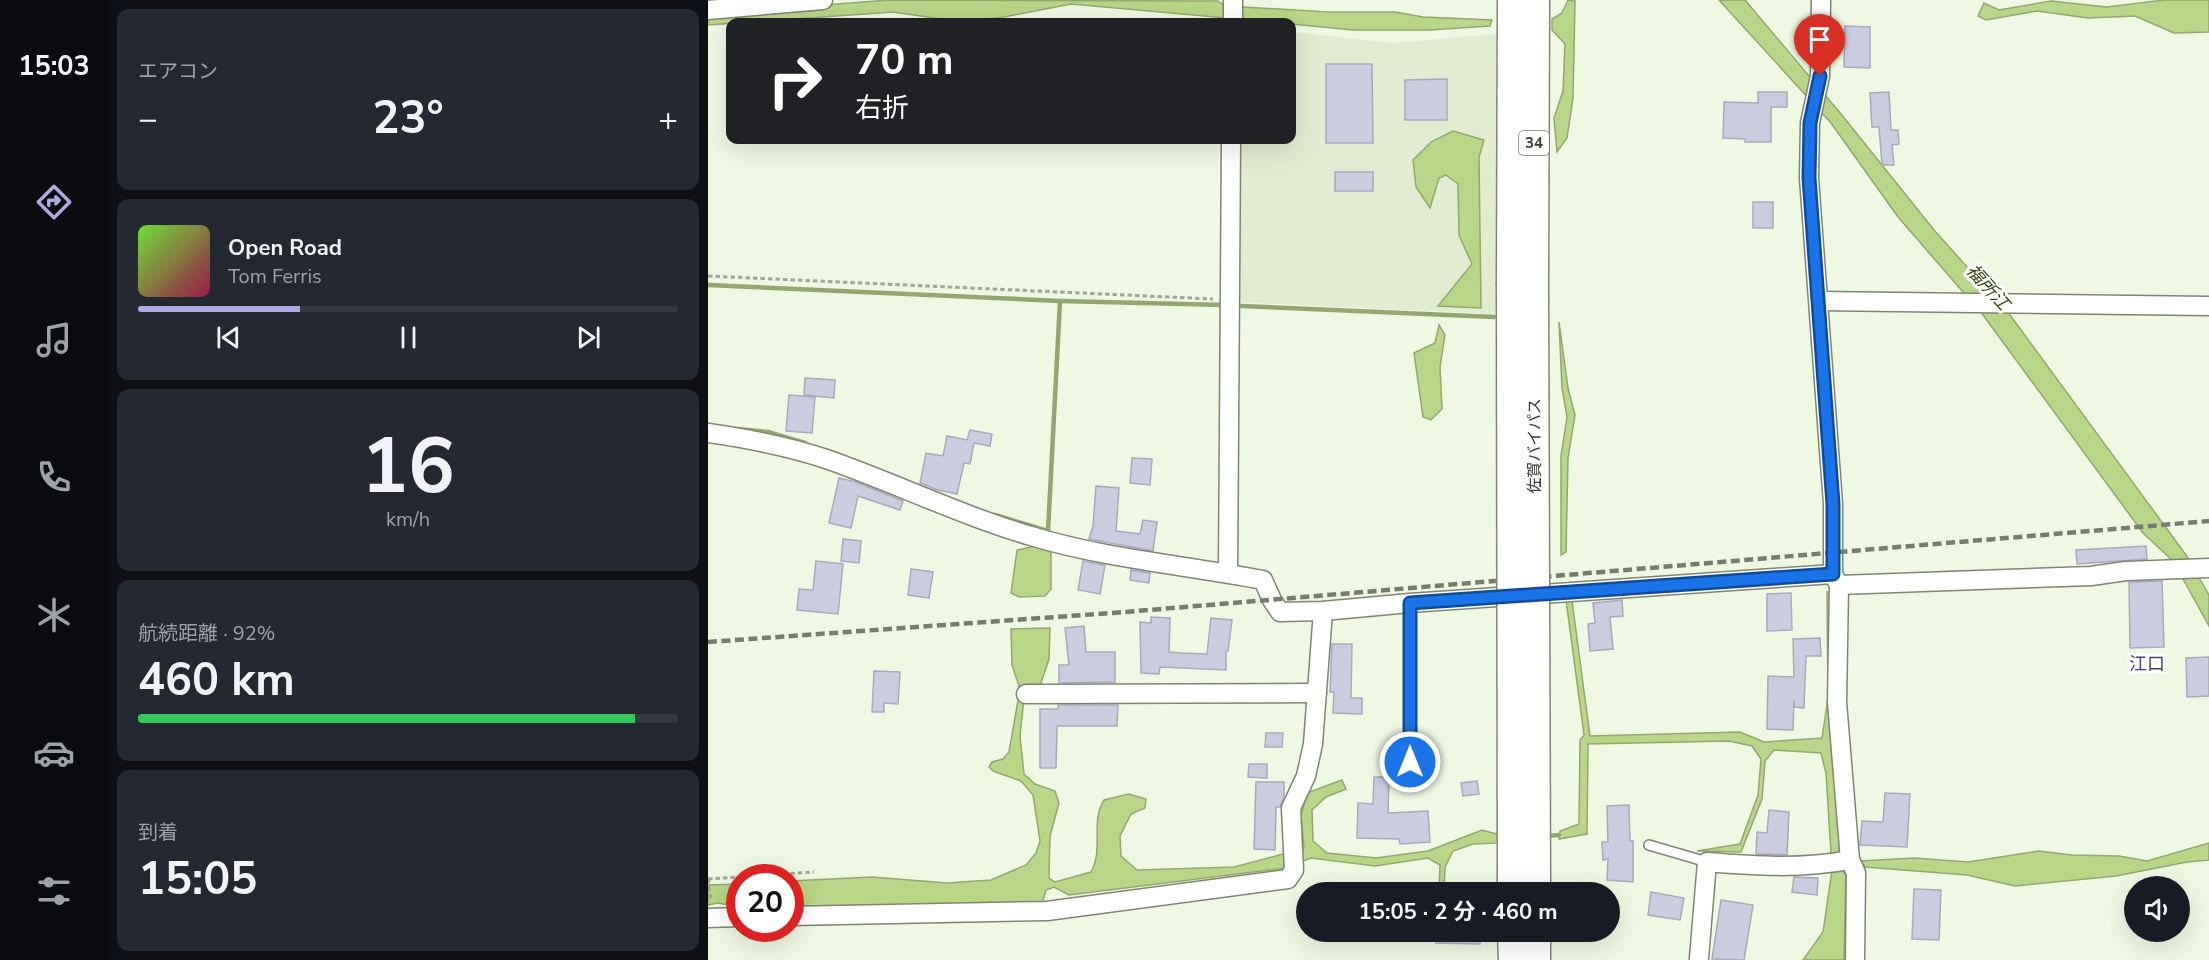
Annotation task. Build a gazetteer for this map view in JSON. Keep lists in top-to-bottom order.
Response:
{
  "streets": {
    "highway": ["34", "佐賀バイパス"]
  },
  "districts": ["江口"],
  "water": ["福所江"],
  "page": {
    "tabs": "15:03",
    "tile": [
      "エアコン",
      ["16", "km/h"],
      ["航続距離 · 92%", "460 km"],
      ["到着", "15:05"]
    ],
    "turn": ["70 m", "右折"],
    "heat": ["−", "23°", "+"],
    "song": ["Open Road", "Tom Ferris"],
    "limit": "20",
    "trip": "15:05 · 2 分 · 460 m"
  }
}
